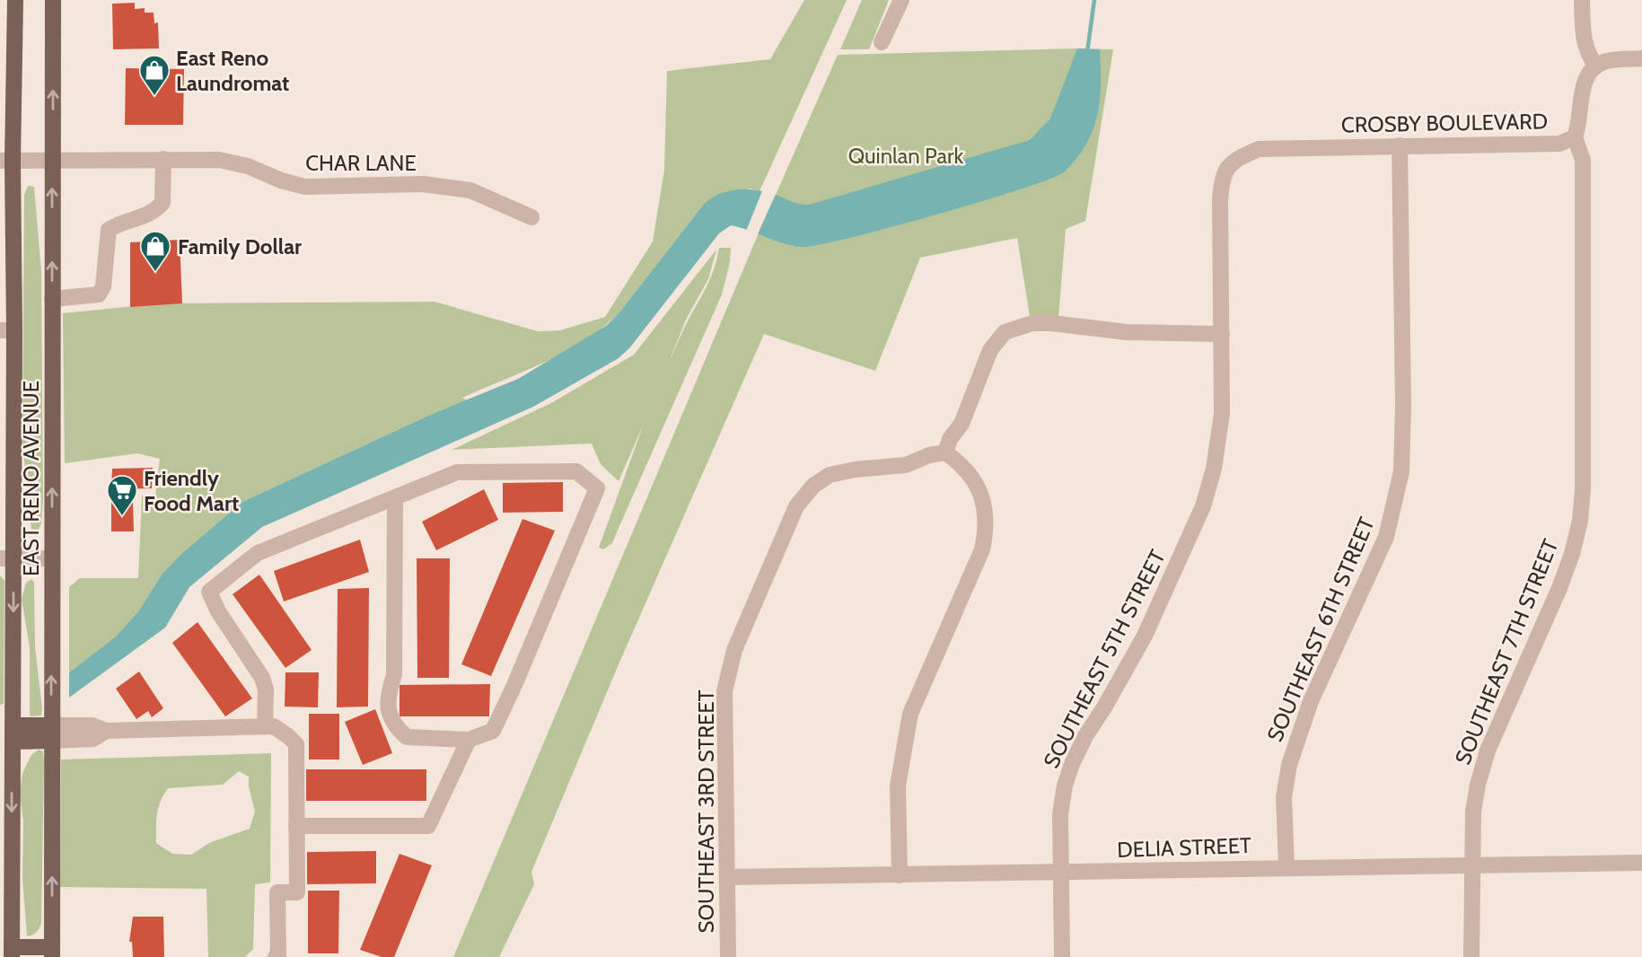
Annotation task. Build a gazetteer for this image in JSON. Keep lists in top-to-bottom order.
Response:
{
  "streets": {
    "main road": ["EAST RENO AVENUE"],
    "street": [
      "CROSBY BOULEVARD",
      "CHAR LANE",
      "SOUTHEAST 6TH STREET",
      "SOUTHEAST 7TH STREET",
      "SOUTHEAST 5TH STREET",
      "SOUTHEAST 3RD STREET",
      "DELIA STREET"
    ]
  },
  "crossings": [
    ["CROSBY BOULEVARD", "SOUTHEAST 6TH STREET"],
    ["CROSBY BOULEVARD", "SOUTHEAST 7TH STREET"],
    ["CROSBY BOULEVARD", "SOUTHEAST 5TH STREET"],
    ["CHAR LANE", "EAST RENO AVENUE"],
    ["SOUTHEAST 6TH STREET", "DELIA STREET"],
    ["SOUTHEAST 7TH STREET", "DELIA STREET"],
    ["SOUTHEAST 5TH STREET", "DELIA STREET"],
    ["SOUTHEAST 3RD STREET", "DELIA STREET"]
  ],
  "parks": ["Quinlan Park"],
  "places": {
    "shop": ["East Reno Laundromat", "Family Dollar"],
    "supermarket": ["Friendly Food Mart"]
  }
}
